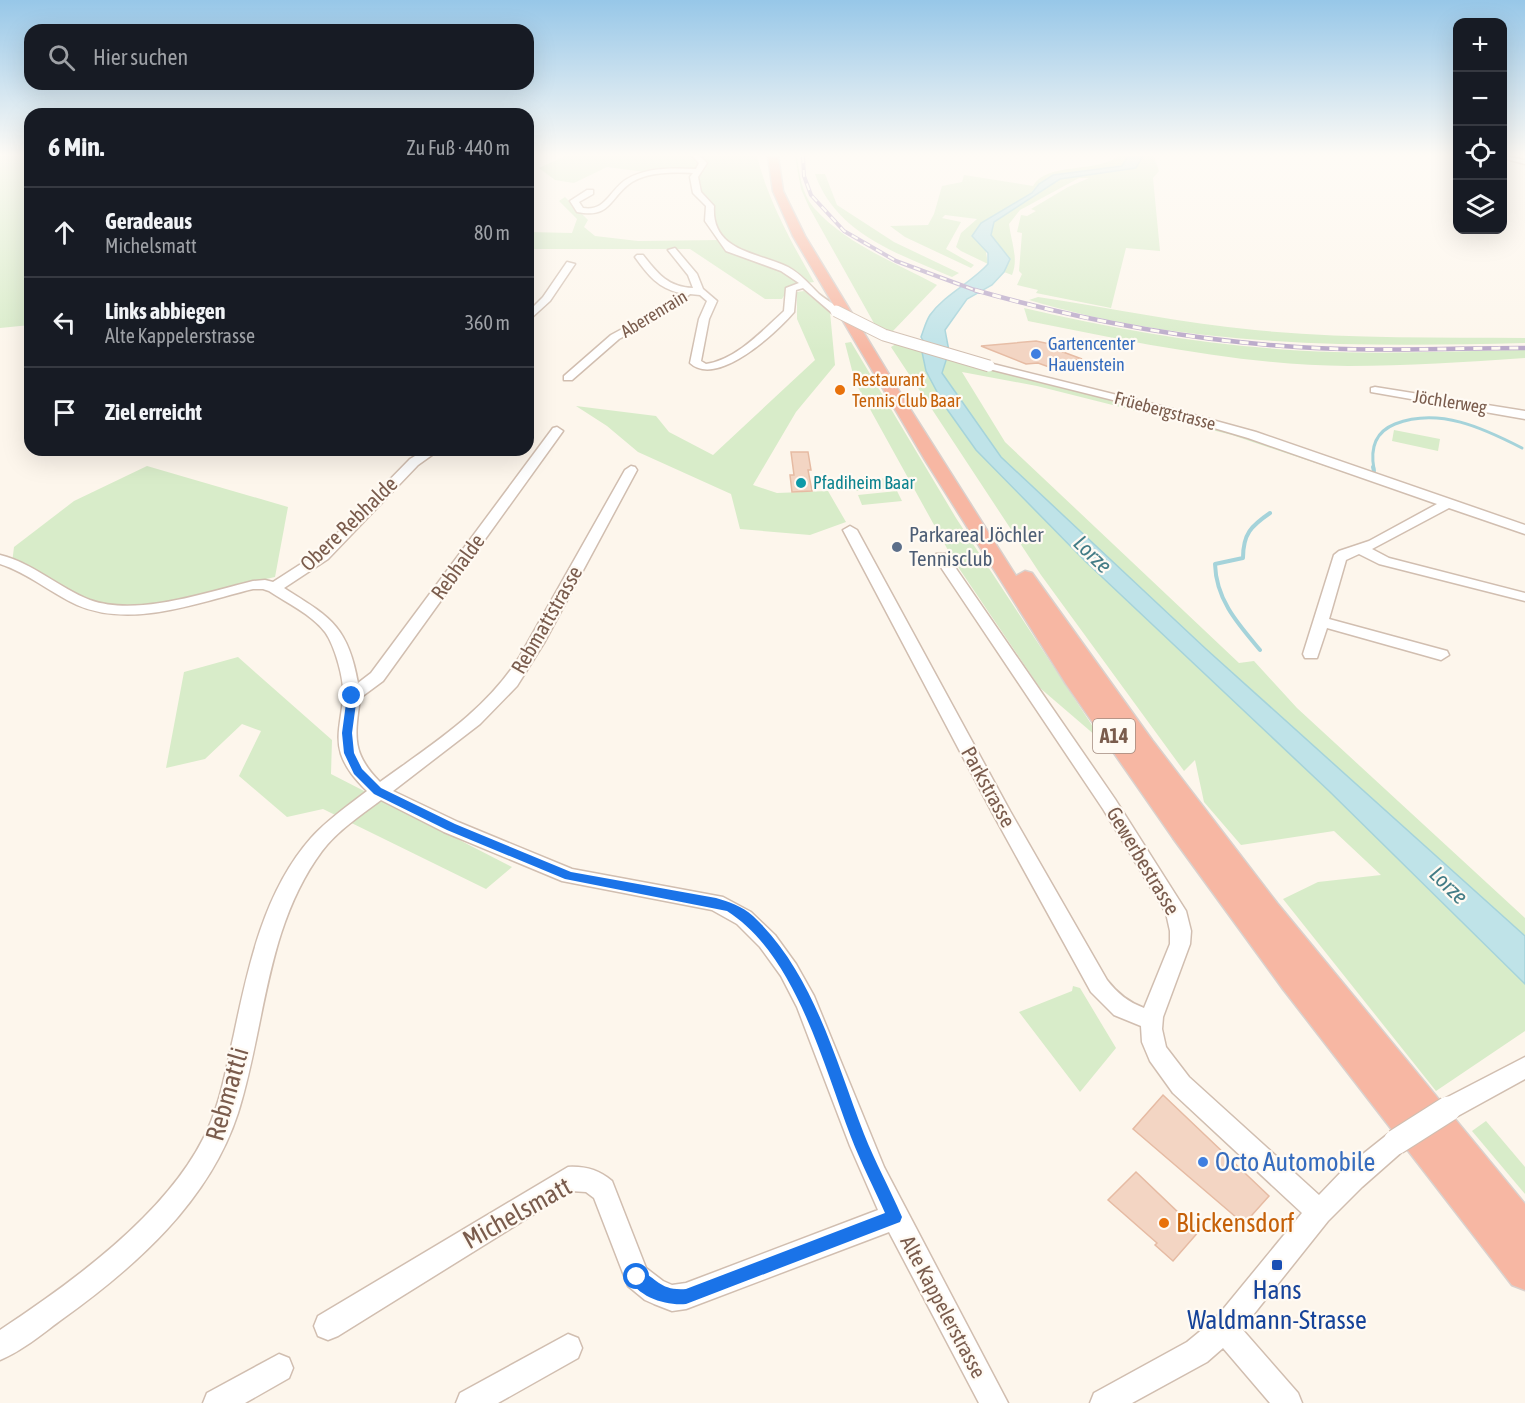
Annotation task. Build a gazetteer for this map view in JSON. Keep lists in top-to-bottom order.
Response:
{
  "streets": {
    "highway": ["A14"],
    "street": [
      "Aberenrain",
      "Jöchlerweg",
      "Früebergstrasse",
      "Obere Rebhalde",
      "Rebhalde",
      "Rebmattstrasse",
      "Parkstrasse",
      "Gewerbestrasse",
      "Rebmattli",
      "Michelsmatt",
      "Alte Kappelerstrasse"
    ]
  },
  "crossings": [
    ["Aberenrain", "Früebergstrasse"],
    ["Obere Rebhalde", "Alte Kappelerstrasse"],
    ["Rebhalde", "Alte Kappelerstrasse"],
    ["Rebmattstrasse", "Rebmattli"],
    ["Rebmattstrasse", "Alte Kappelerstrasse"],
    ["Parkstrasse", "Gewerbestrasse"],
    ["Rebmattli", "Alte Kappelerstrasse"],
    ["Michelsmatt", "Alte Kappelerstrasse"]
  ],
  "water": ["Lorze"],
  "places": {
    "other": [
      "Gartencenter Hauenstein",
      "Restaurant Tennis Club Baar",
      "Pfadiheim Baar",
      "Parkareal Jöchler Tennisclub",
      "Octo Automobile",
      "Blickensdorf"
    ],
    "transit": ["Hans Waldmann-Strasse"]
  },
  "page": {
    "map_buttons": ["+", "−"],
    "search": "Hier suchen",
    "heading": ["6 Min.", "Zu Fuß · 440 m"],
    "list": [
      ["Geradeaus", "Michelsmatt", "80 m"],
      ["Links abbiegen", "Alte Kappelerstrasse", "360 m"],
      "Ziel erreicht"
    ]
  }
}
